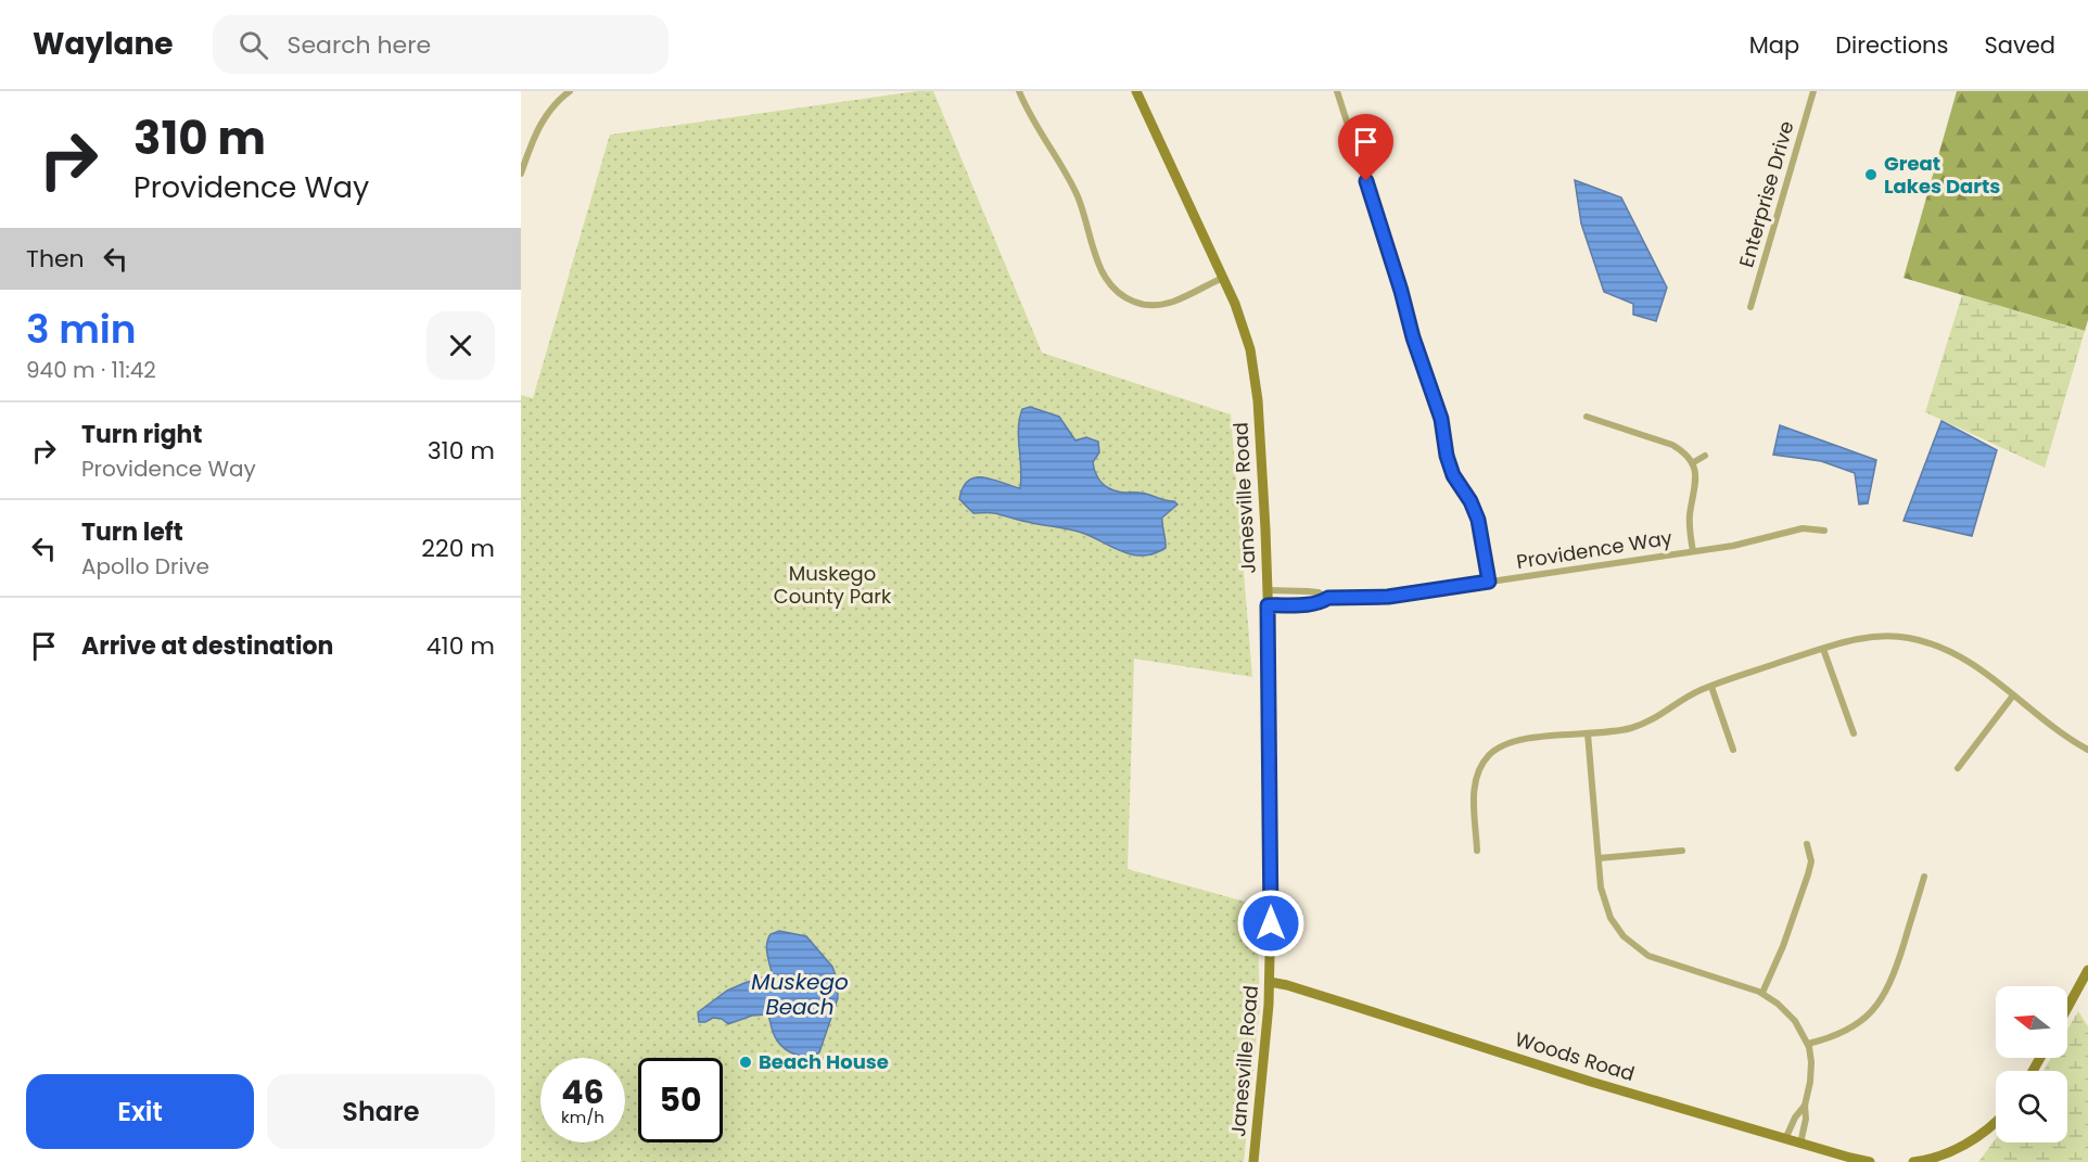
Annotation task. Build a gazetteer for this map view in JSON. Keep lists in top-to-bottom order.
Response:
{
  "streets": {
    "main road": ["Janesville Road", "Woods Road"],
    "street": ["Enterprise Drive", "Providence Way"]
  },
  "crossings": [
    ["Janesville Road", "Providence Way"],
    ["Janesville Road", "Woods Road"]
  ],
  "water": ["Muskego Beach"],
  "parks": ["Muskego County Park"],
  "places": ["Great Lakes Darts", "Beach House"],
  "north": "left",
  "page": {
    "header": "Waylane",
    "search": "Search here",
    "nav": ["Map", "Directions", "Saved"],
    "turn": ["310 m", "Providence Way"],
    "then": "Then",
    "heading": ["3 min", "940 m · 11:42"],
    "list": [
      {
        "name": "Turn right",
        "note": "Providence Way",
        "value": "310 m"
      },
      {
        "name": "Turn left",
        "note": "Apollo Drive",
        "value": "220 m"
      },
      {
        "name": "Arrive at destination",
        "value": "410 m"
      }
    ],
    "speed": "46 km/h",
    "limit": "50",
    "buttons": ["Exit", "Share"]
  }
}
